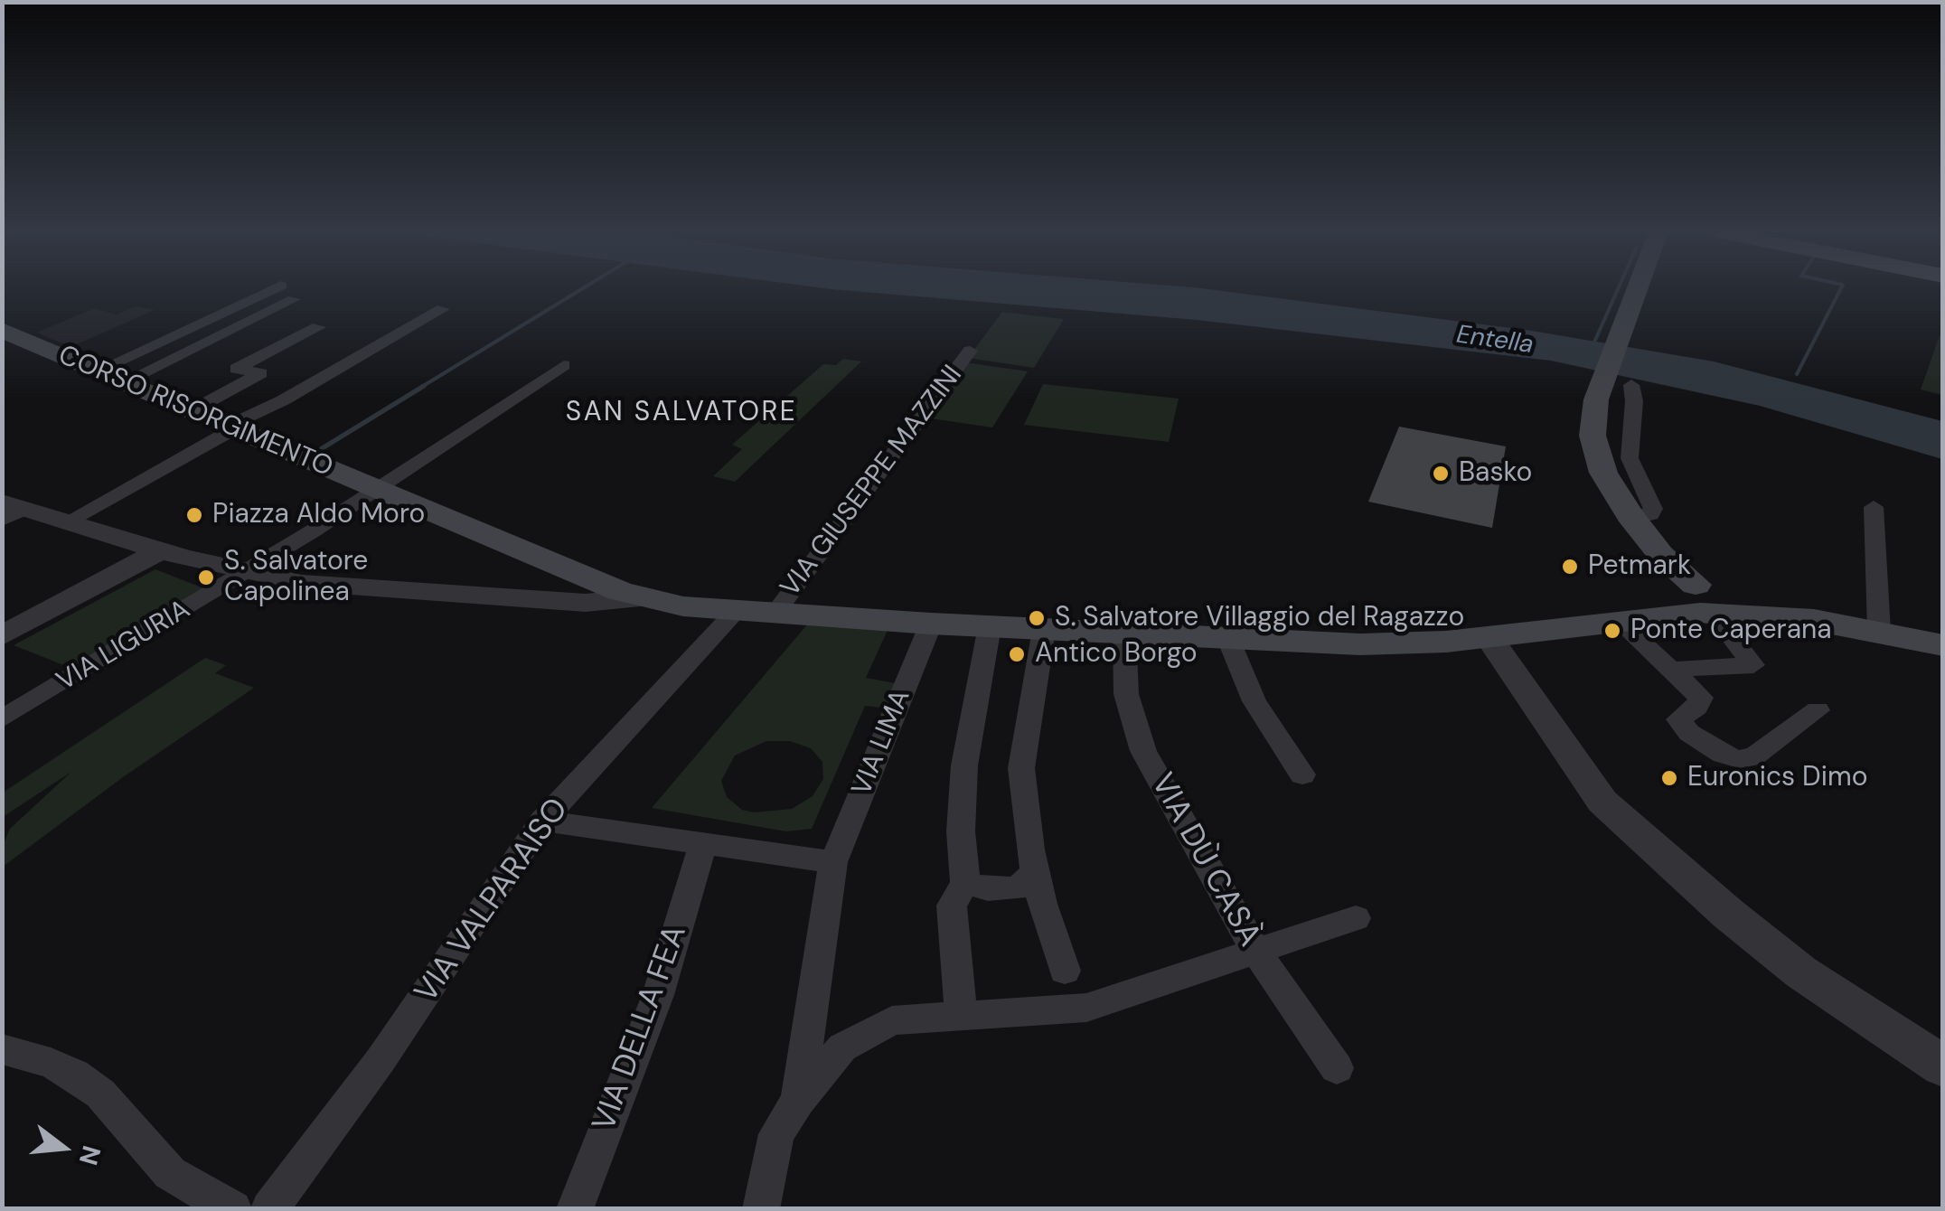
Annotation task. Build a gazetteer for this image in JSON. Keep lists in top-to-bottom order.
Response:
{
  "streets": {
    "main road": ["CORSO RISORGIMENTO"],
    "street": [
      "VIA GIUSEPPE MAZZINI",
      "VIA LIGURIA",
      "VIA LIMA",
      "VIA DÙ CASÀ",
      "VIA VALPARAISO",
      "VIA DELLA FEA"
    ]
  },
  "crossings": [
    ["CORSO RISORGIMENTO", "VIA GIUSEPPE MAZZINI"],
    ["CORSO RISORGIMENTO", "VIA LIGURIA"],
    ["CORSO RISORGIMENTO", "VIA LIMA"],
    ["CORSO RISORGIMENTO", "VIA DÙ CASÀ"],
    ["CORSO RISORGIMENTO", "VIA VALPARAISO"]
  ],
  "districts": ["SAN SALVATORE"],
  "water": ["Entella"],
  "places": [
    "Basko",
    "Piazza Aldo Moro",
    "Petmark",
    "S. Salvatore Capolinea",
    "S. Salvatore Villaggio del Ragazzo",
    "Ponte Caperana",
    "Antico Borgo",
    "Euronics Dimo"
  ],
  "north": "right"
}
